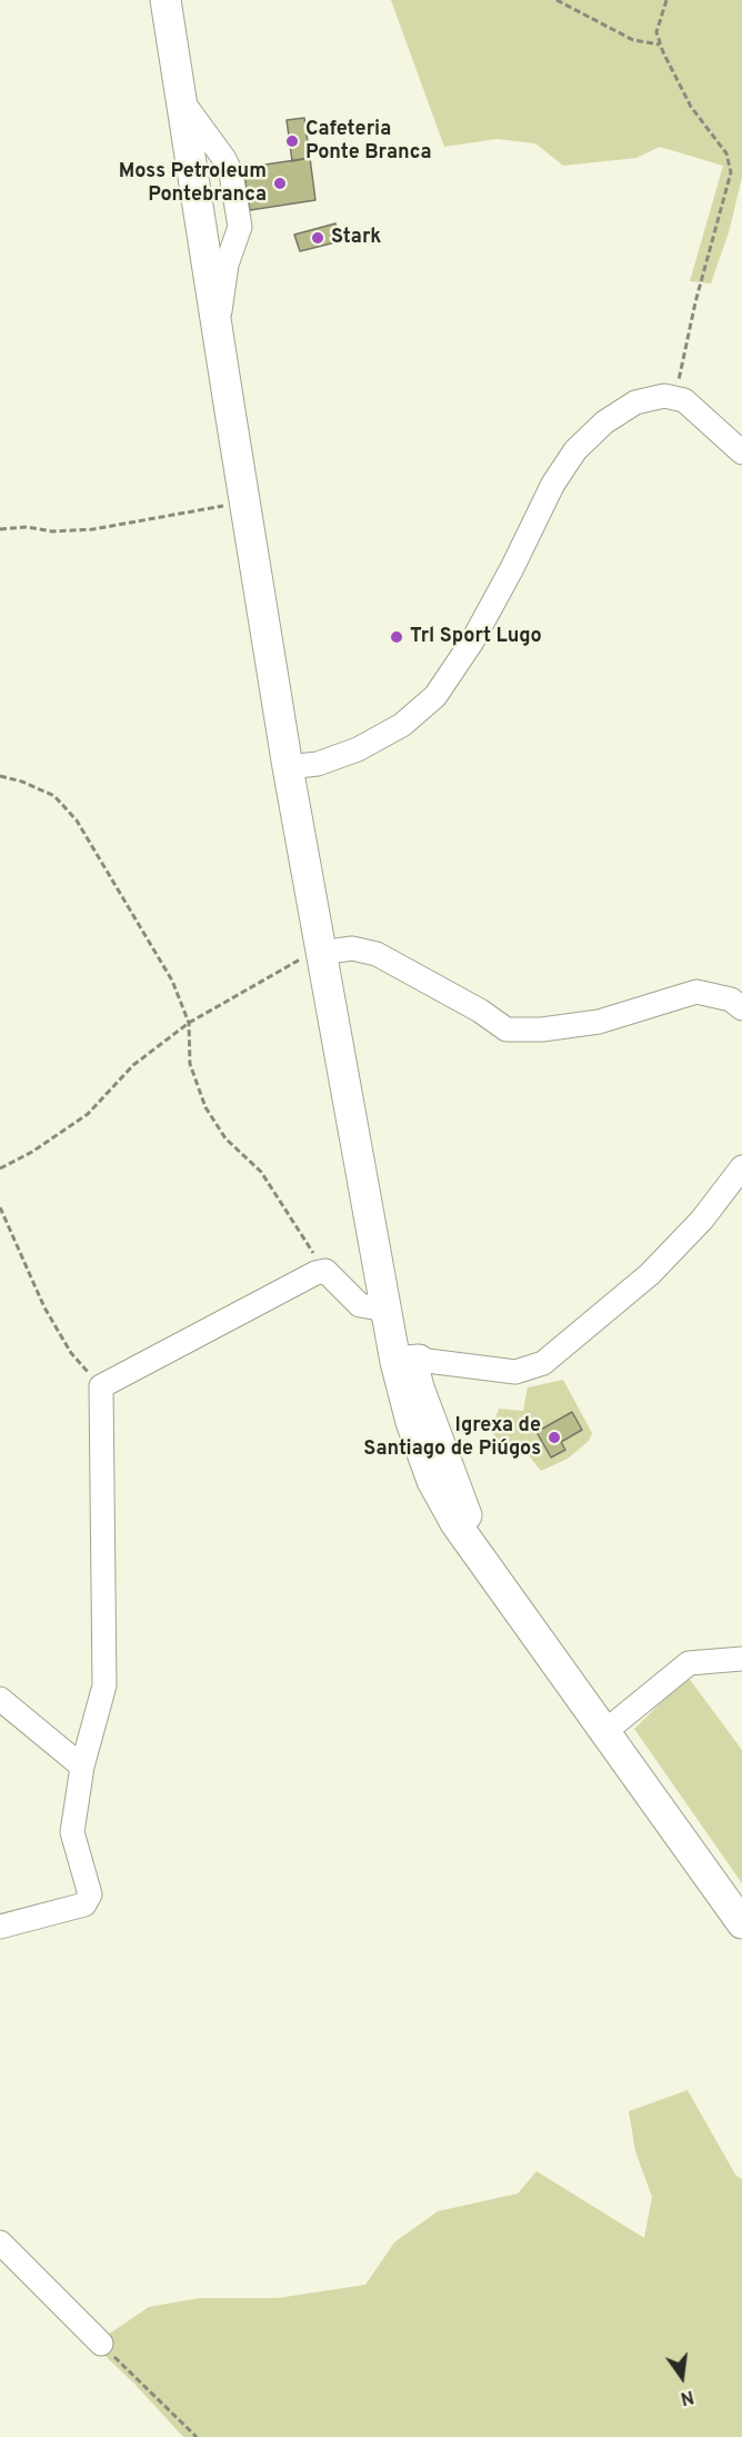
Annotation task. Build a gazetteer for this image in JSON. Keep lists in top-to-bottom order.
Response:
{
  "places": [
    "Cafeteria Ponte Branca",
    "Moss Petroleum Pontebranca",
    "Stark",
    "Trl Sport Lugo",
    "Igrexa de Santiago de Piúgos"
  ],
  "north": "bottom"
}
